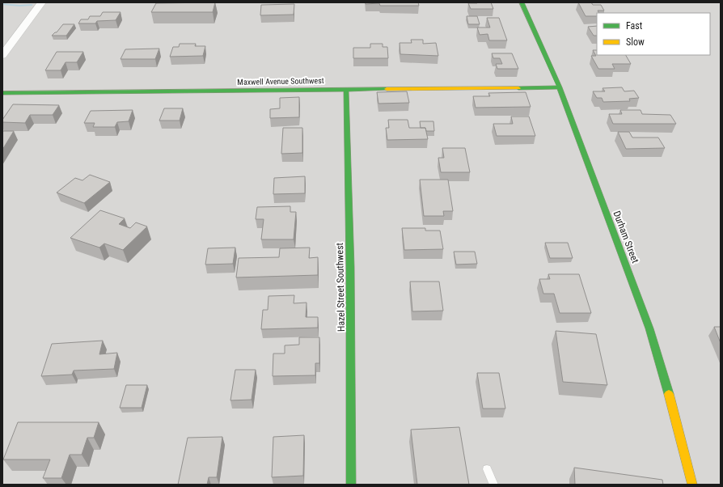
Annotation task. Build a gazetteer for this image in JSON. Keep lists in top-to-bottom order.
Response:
{
  "streets": {
    "street": ["Maxwell Avenue Southwest", "Durham Street", "Hazel Street Southwest"]
  },
  "crossings": [
    ["Maxwell Avenue Southwest", "Durham Street"],
    ["Maxwell Avenue Southwest", "Hazel Street Southwest"]
  ],
  "legend": ["Fast", "Slow"]
}
